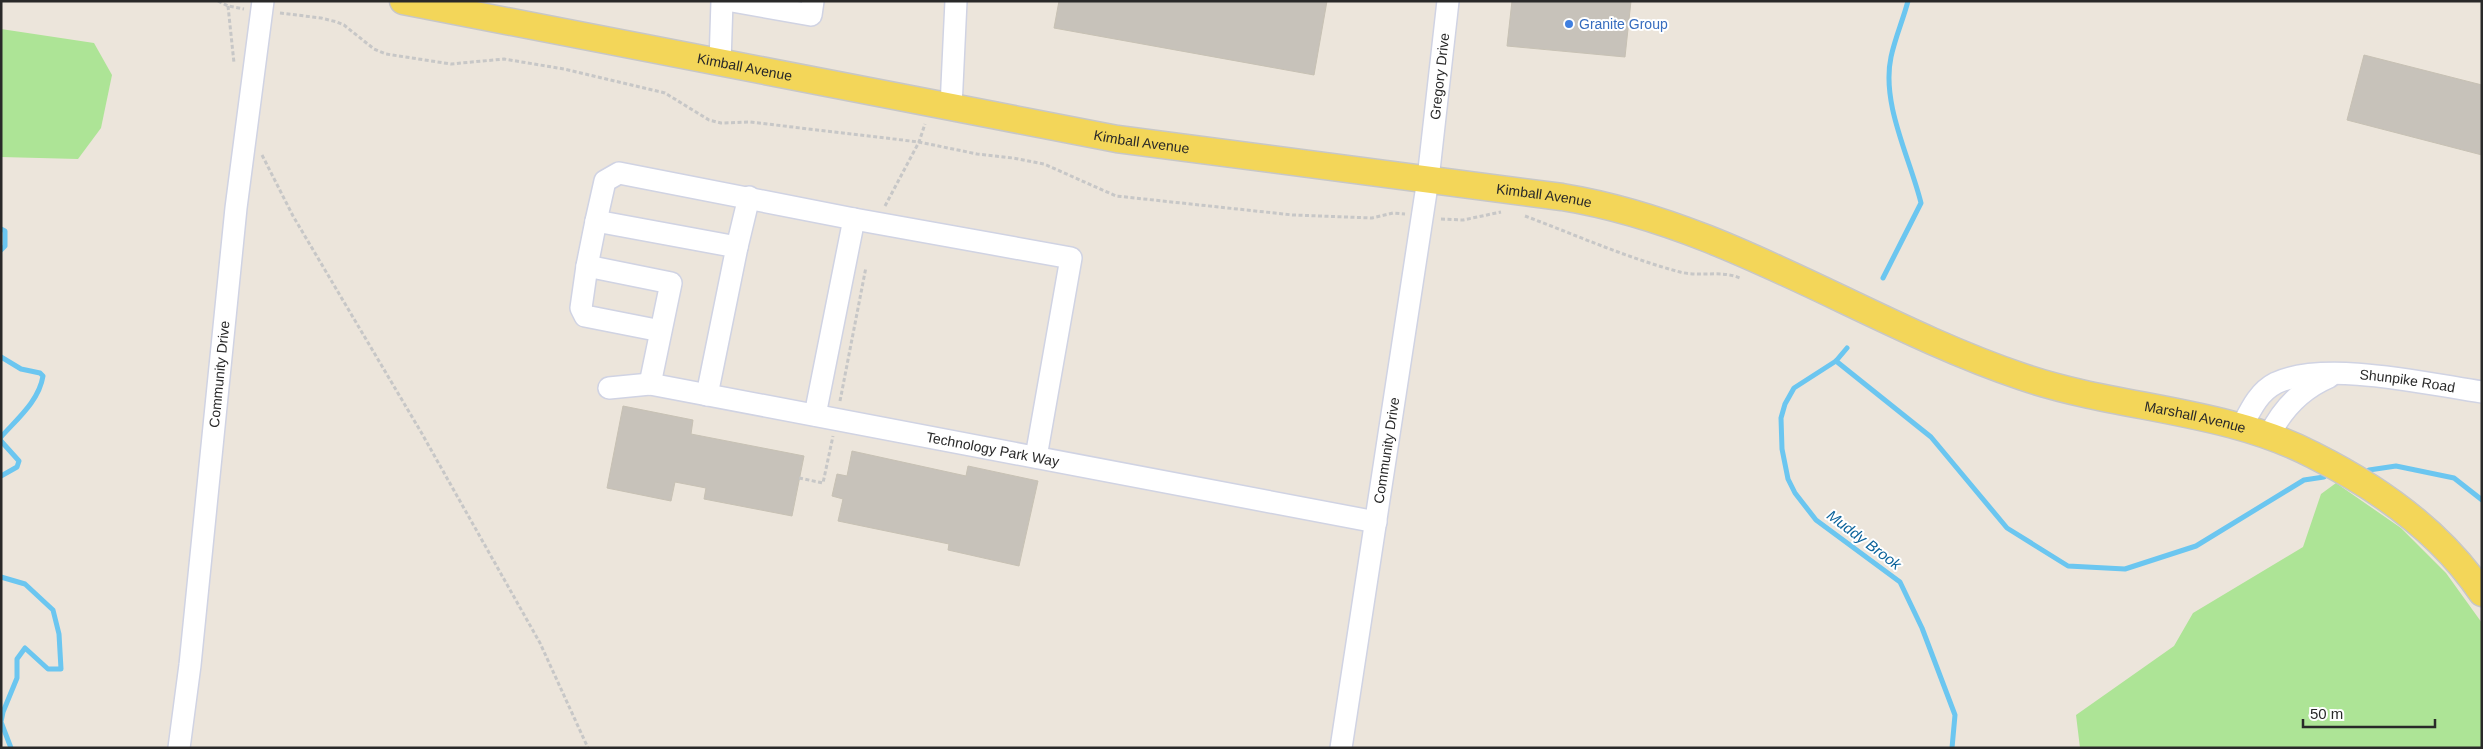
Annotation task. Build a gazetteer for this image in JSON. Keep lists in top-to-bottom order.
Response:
{
  "streets": {
    "main road": ["Kimball Avenue", "Marshall Avenue"],
    "street": [
      "Gregory Drive",
      "Community Drive",
      "Shunpike Road",
      "Technology Park Way"
    ]
  },
  "crossings": [
    ["Kimball Avenue", "Community Drive"],
    ["Kimball Avenue", "Marshall Avenue"],
    ["Gregory Drive", "Community Drive"],
    ["Community Drive", "Technology Park Way"],
    ["Shunpike Road", "Marshall Avenue"]
  ],
  "water": ["Muddy Brook"],
  "places": ["Granite Group"],
  "scale_bar": "50 m"
}
